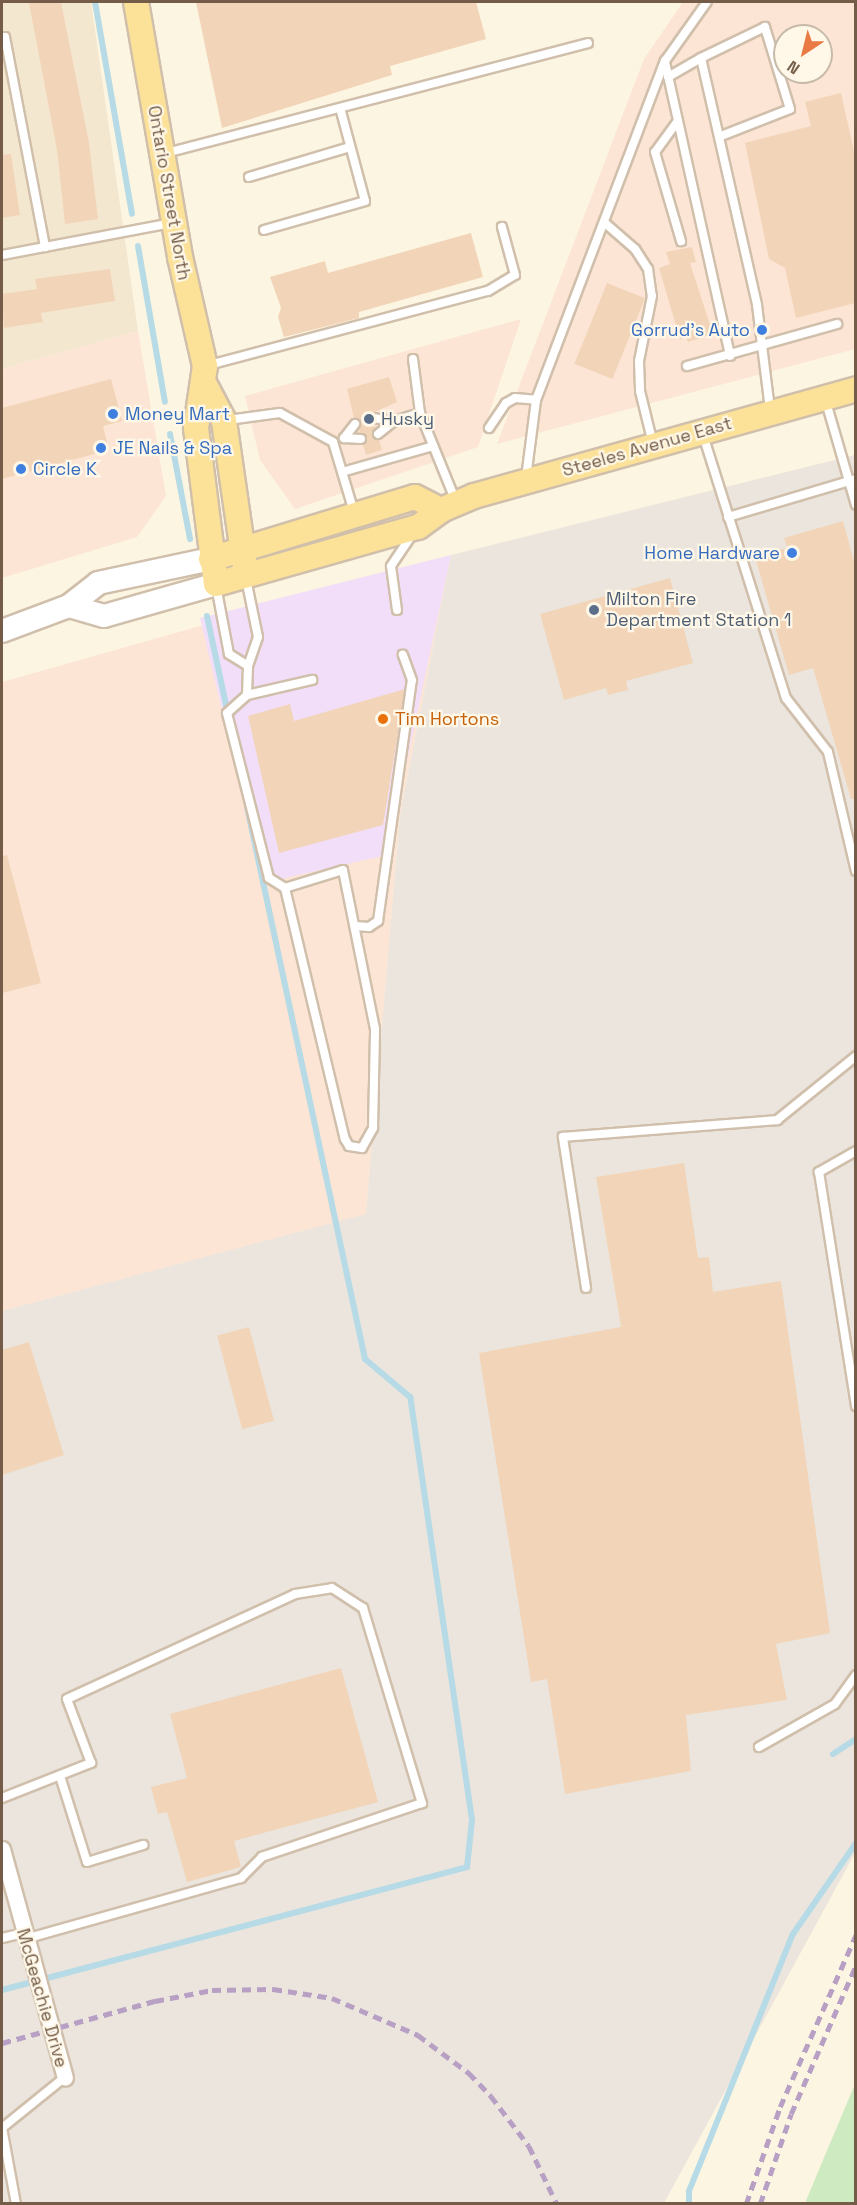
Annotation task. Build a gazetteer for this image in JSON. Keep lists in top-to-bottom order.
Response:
{
  "streets": {
    "main road": ["Ontario Street North", "Steeles Avenue East"],
    "street": ["McGeachie Drive"]
  },
  "crossings": [
    ["Ontario Street North", "Steeles Avenue East"]
  ],
  "places": [
    "Gorrud's Auto",
    "Money Mart",
    "Husky",
    "JE Nails & Spa",
    "Circle K",
    "Home Hardware",
    "Milton Fire Department Station 1",
    "Tim Hortons"
  ],
  "north": "bottom left"
}
